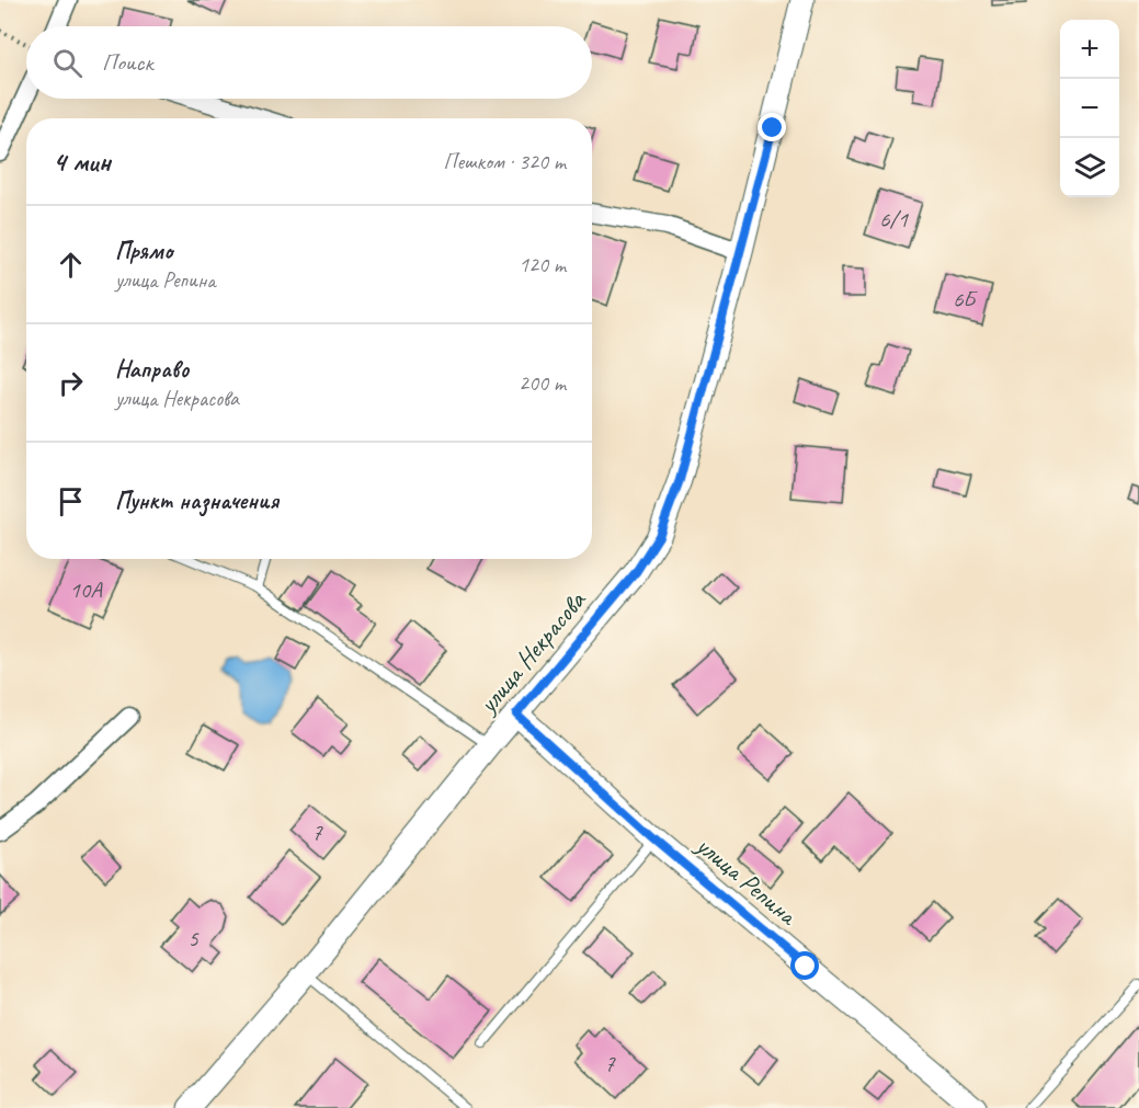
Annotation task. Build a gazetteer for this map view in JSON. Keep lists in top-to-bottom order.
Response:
{
  "streets": {
    "street": ["улица Некрасова", "улица Репина"]
  },
  "crossings": [
    ["улица Некрасова", "улица Репина"]
  ],
  "house_numbers": [
    "6/1",
    "6Б",
    "10А",
    "7",
    "5",
    "7"
  ],
  "page": {
    "map_buttons": ["+", "−"],
    "search": "Поиск",
    "heading": ["4 мин", "Пешком · 320 m"],
    "list": [
      ["Прямо", "улица Репина", "120 m"],
      ["Направо", "улица Некрасова", "200 m"],
      "Пункт назначения"
    ]
  }
}
